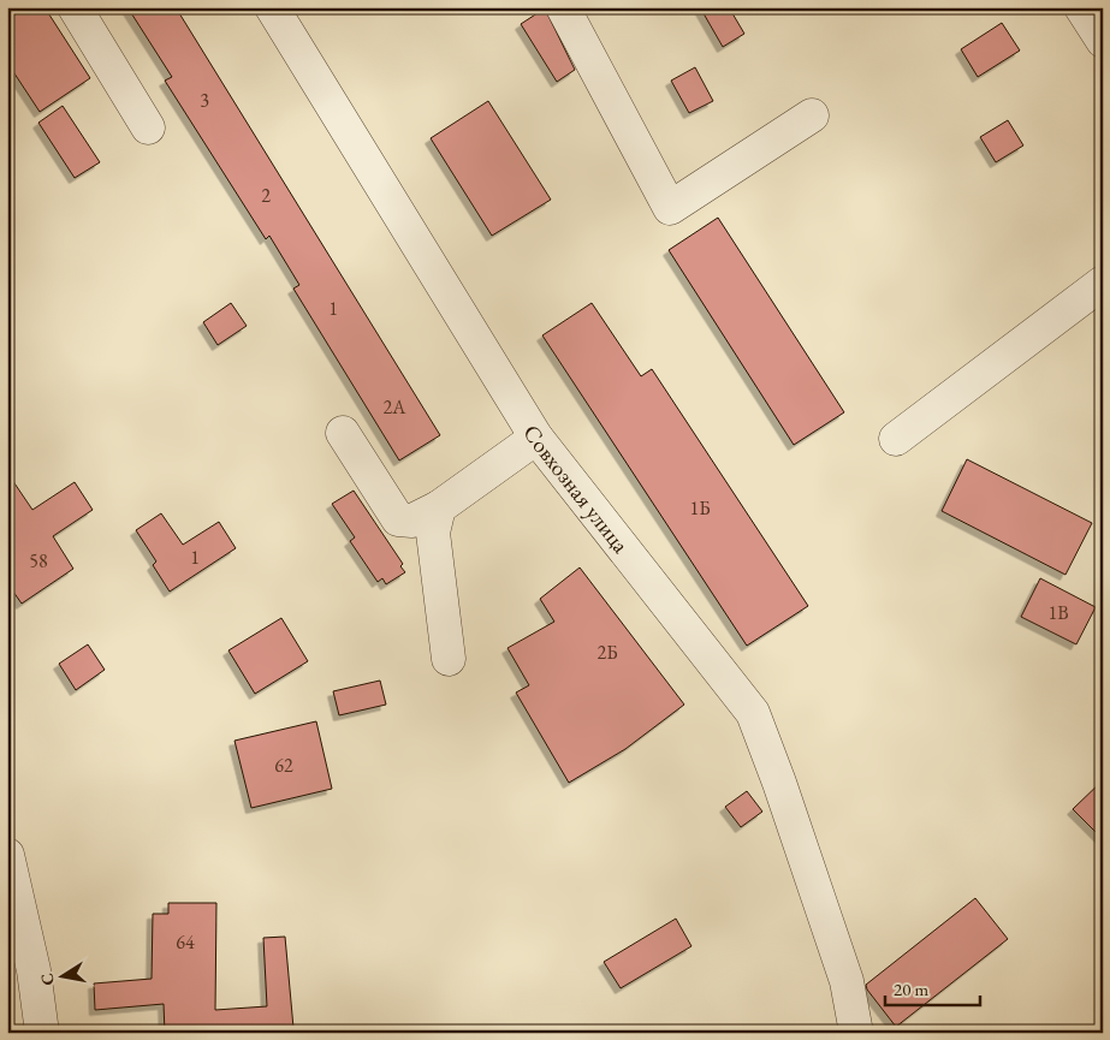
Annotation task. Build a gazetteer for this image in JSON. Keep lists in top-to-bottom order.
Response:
{
  "streets": {
    "street": ["Совхозная улица"]
  },
  "house_numbers": [
    "3",
    "2",
    "1",
    "2А",
    "1Б",
    "1",
    "58",
    "1В",
    "2Б",
    "62",
    "64"
  ],
  "scale_bar": "20 m",
  "north": "left"
}
